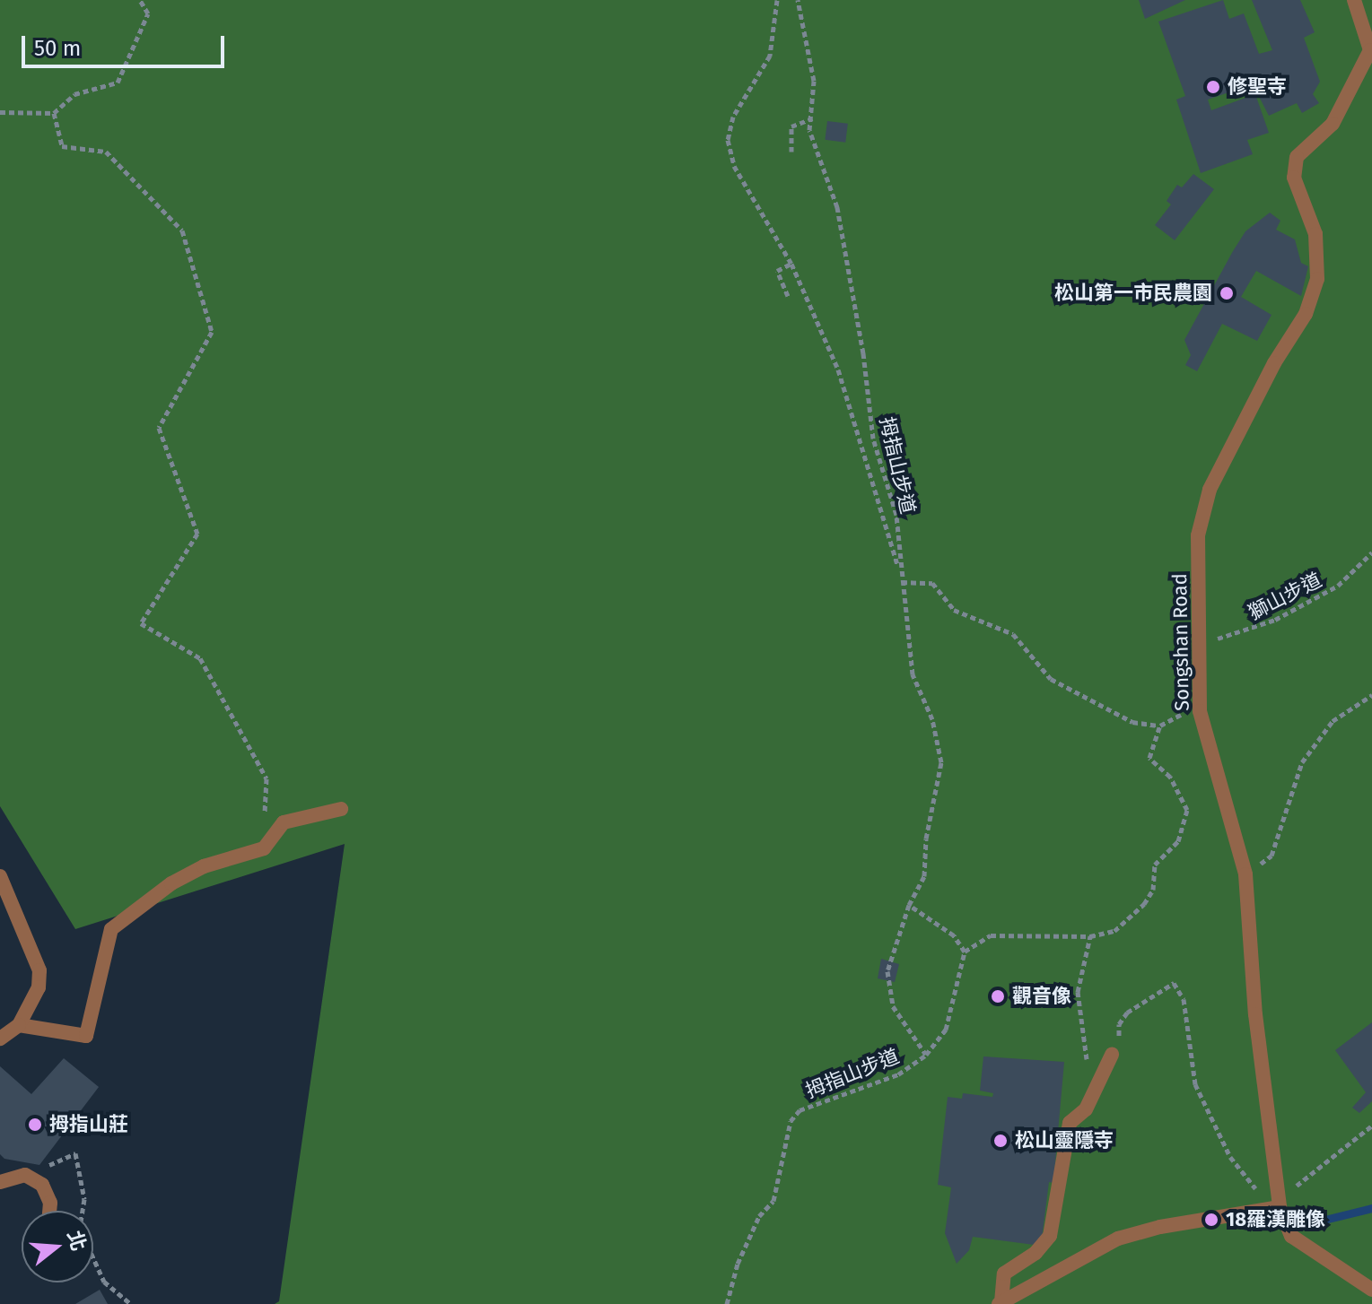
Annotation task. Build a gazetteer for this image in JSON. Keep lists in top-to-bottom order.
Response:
{
  "streets": {
    "street": ["Songshan Road"],
    "path": ["拇指山步道", "獅山步道"]
  },
  "crossings": [
    ["獅山步道", "Songshan Road"]
  ],
  "places": [
    "修聖寺",
    "松山第一市民農園",
    "觀音像",
    "拇指山莊",
    "松山靈隱寺",
    "18羅漢雕像"
  ],
  "scale_bar": "50 m",
  "north": "right"
}
